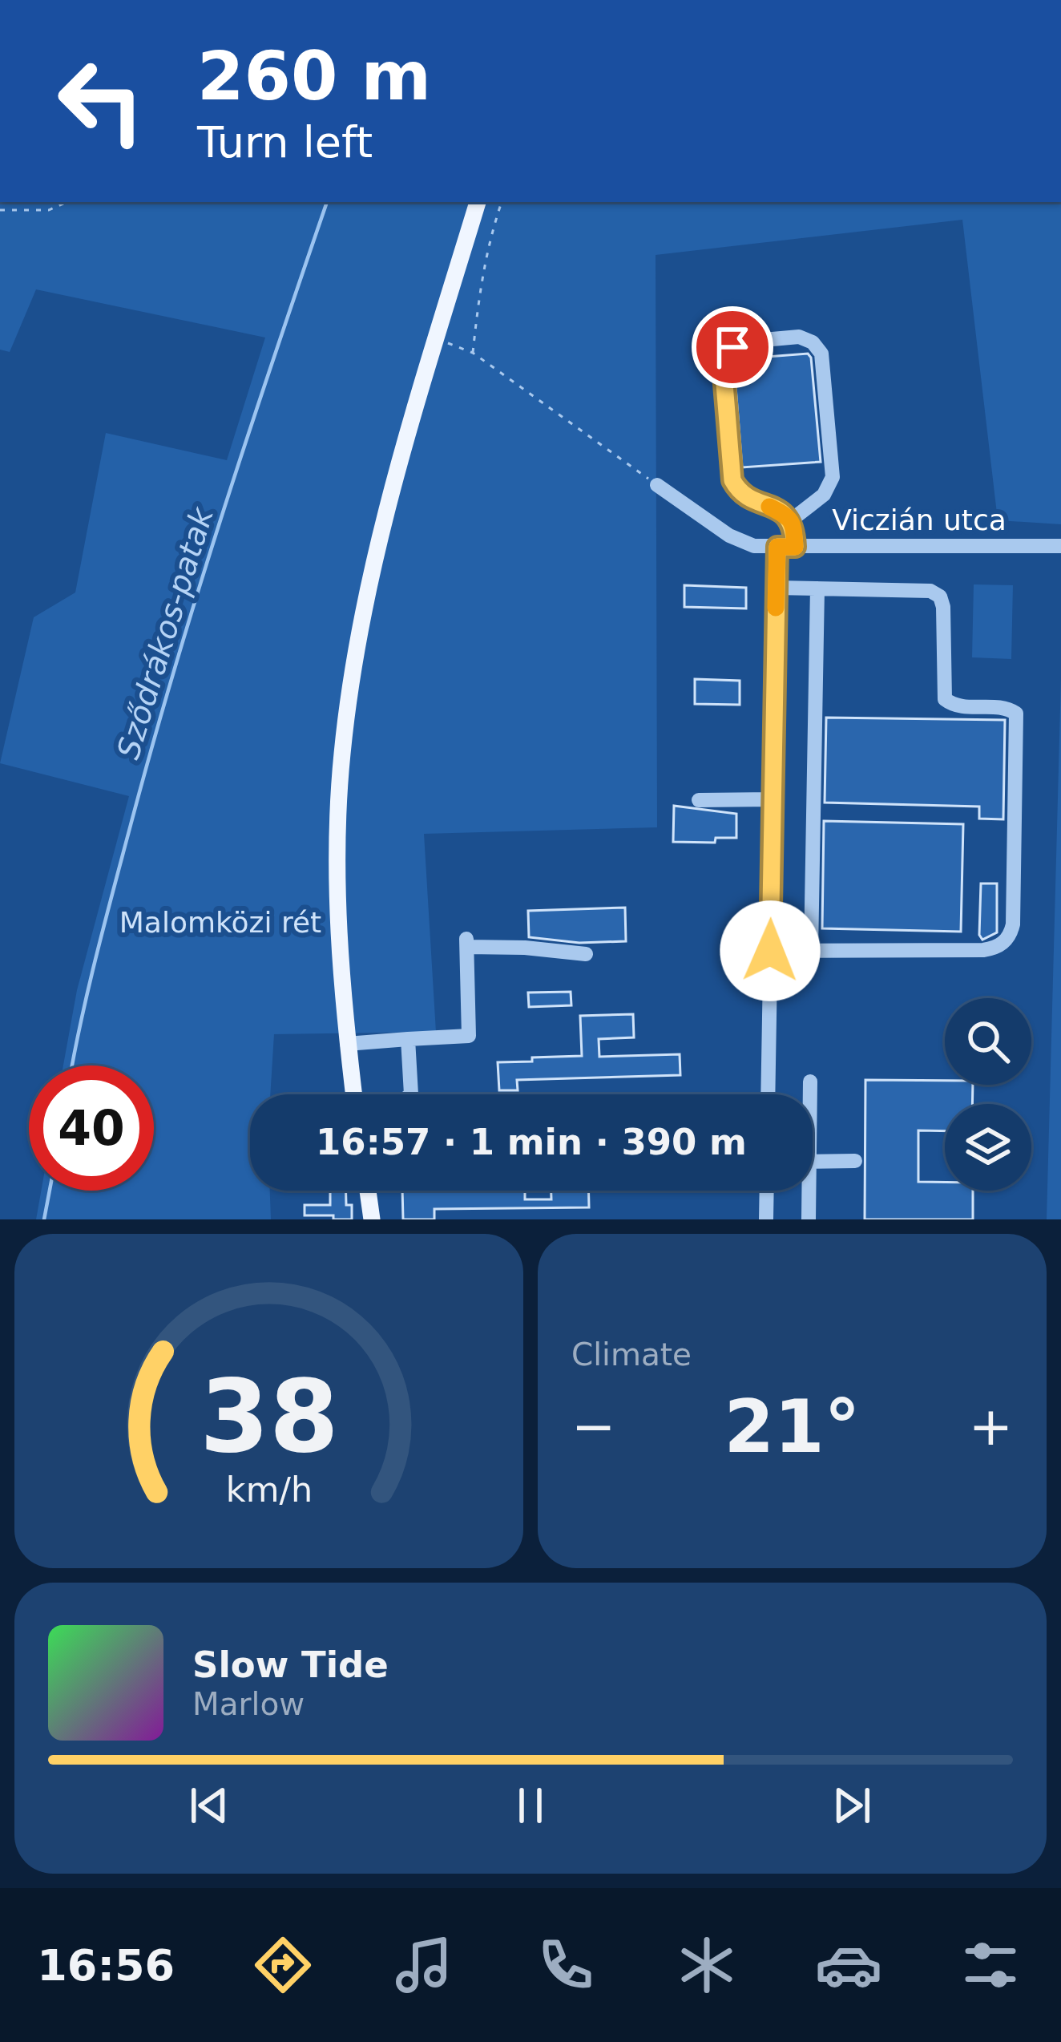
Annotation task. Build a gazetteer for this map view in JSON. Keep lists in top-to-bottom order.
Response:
{
  "streets": {
    "street": ["Viczián utca"]
  },
  "water": ["Sződrákos-patak"],
  "parks": ["Malomközi rét"],
  "page": {
    "turn": ["260 m", "Turn left"],
    "limit": "40",
    "trip": "16:57 · 1 min · 390 m",
    "tile": "Climate",
    "heat": ["−", "21°", "+"],
    "song": ["Slow Tide", "Marlow"],
    "tabs": "16:56",
    "gauge": ["38", "km/h"]
  }
}
